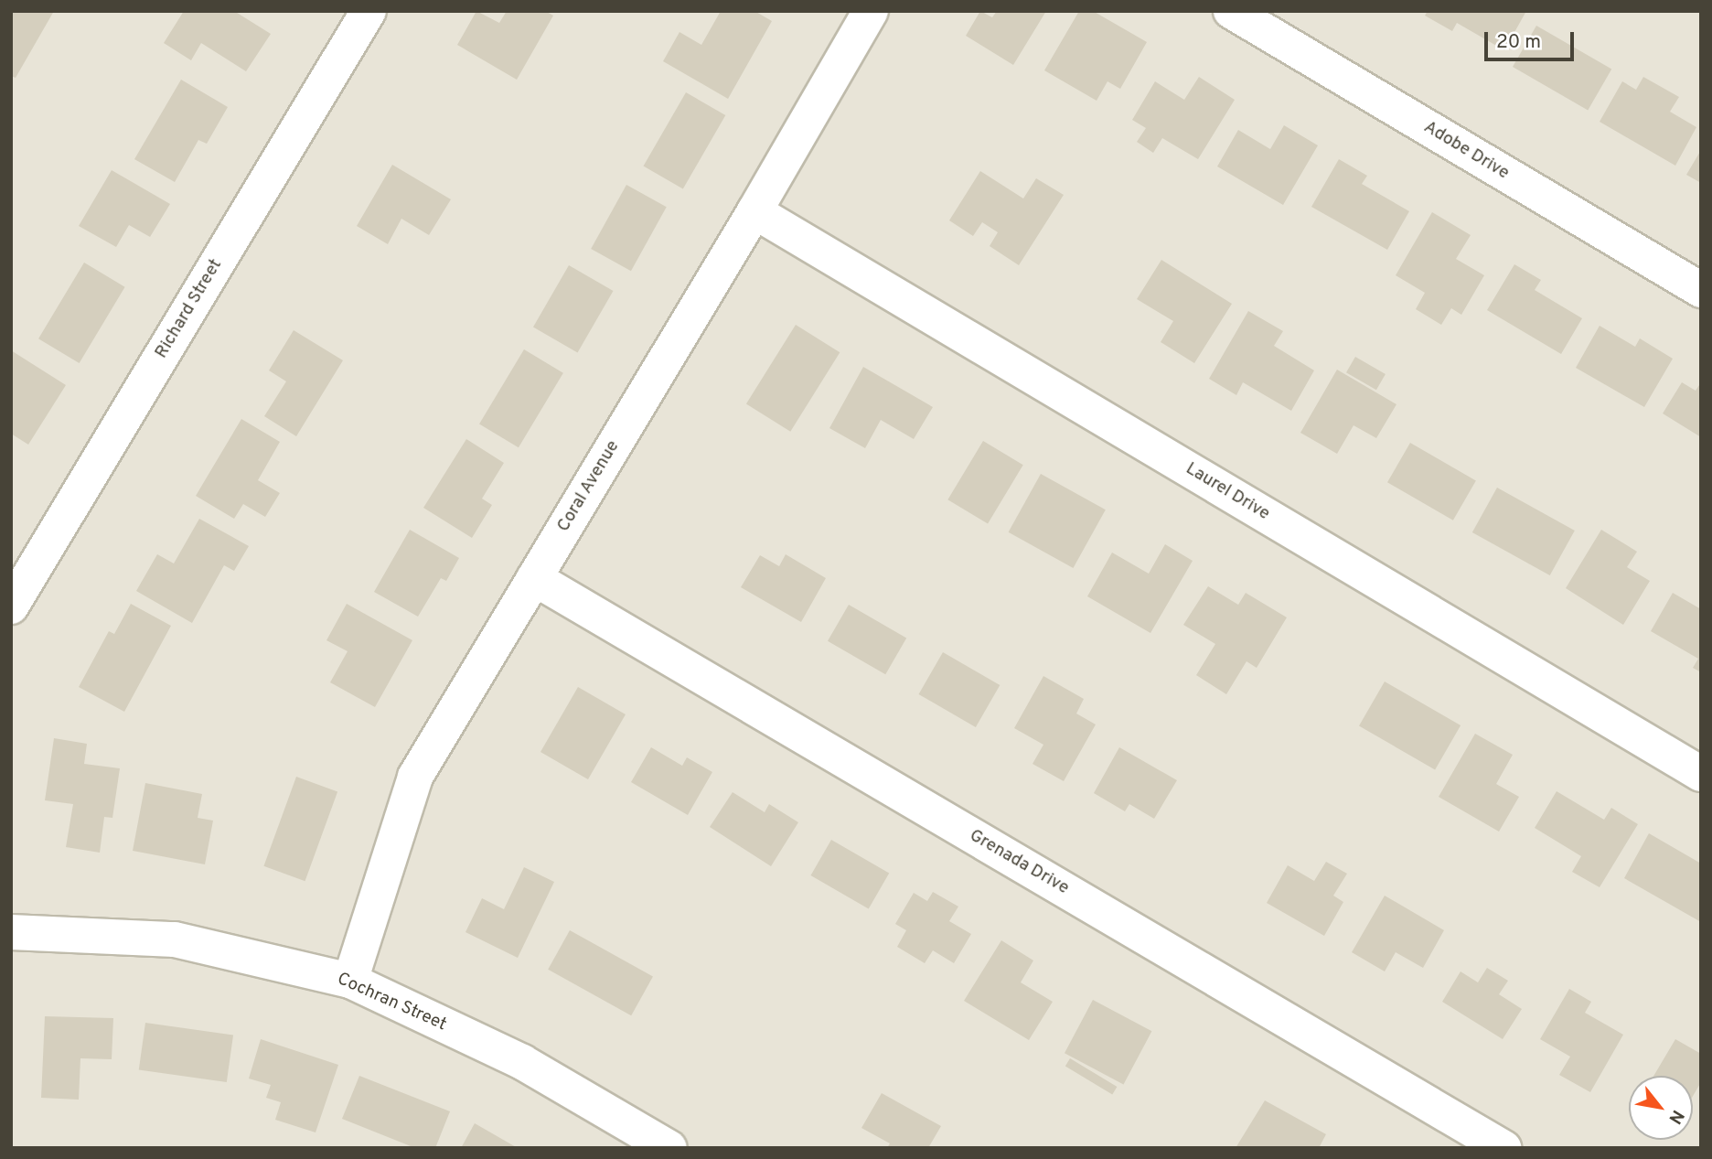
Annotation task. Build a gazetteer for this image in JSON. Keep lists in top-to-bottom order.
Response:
{
  "streets": {
    "street": [
      "Adobe Drive",
      "Richard Street",
      "Coral Avenue",
      "Laurel Drive",
      "Grenada Drive",
      "Cochran Street"
    ]
  },
  "crossings": [
    ["Coral Avenue", "Laurel Drive"],
    ["Coral Avenue", "Grenada Drive"],
    ["Coral Avenue", "Cochran Street"]
  ],
  "scale_bar": "20 m",
  "north": "bottom right"
}
